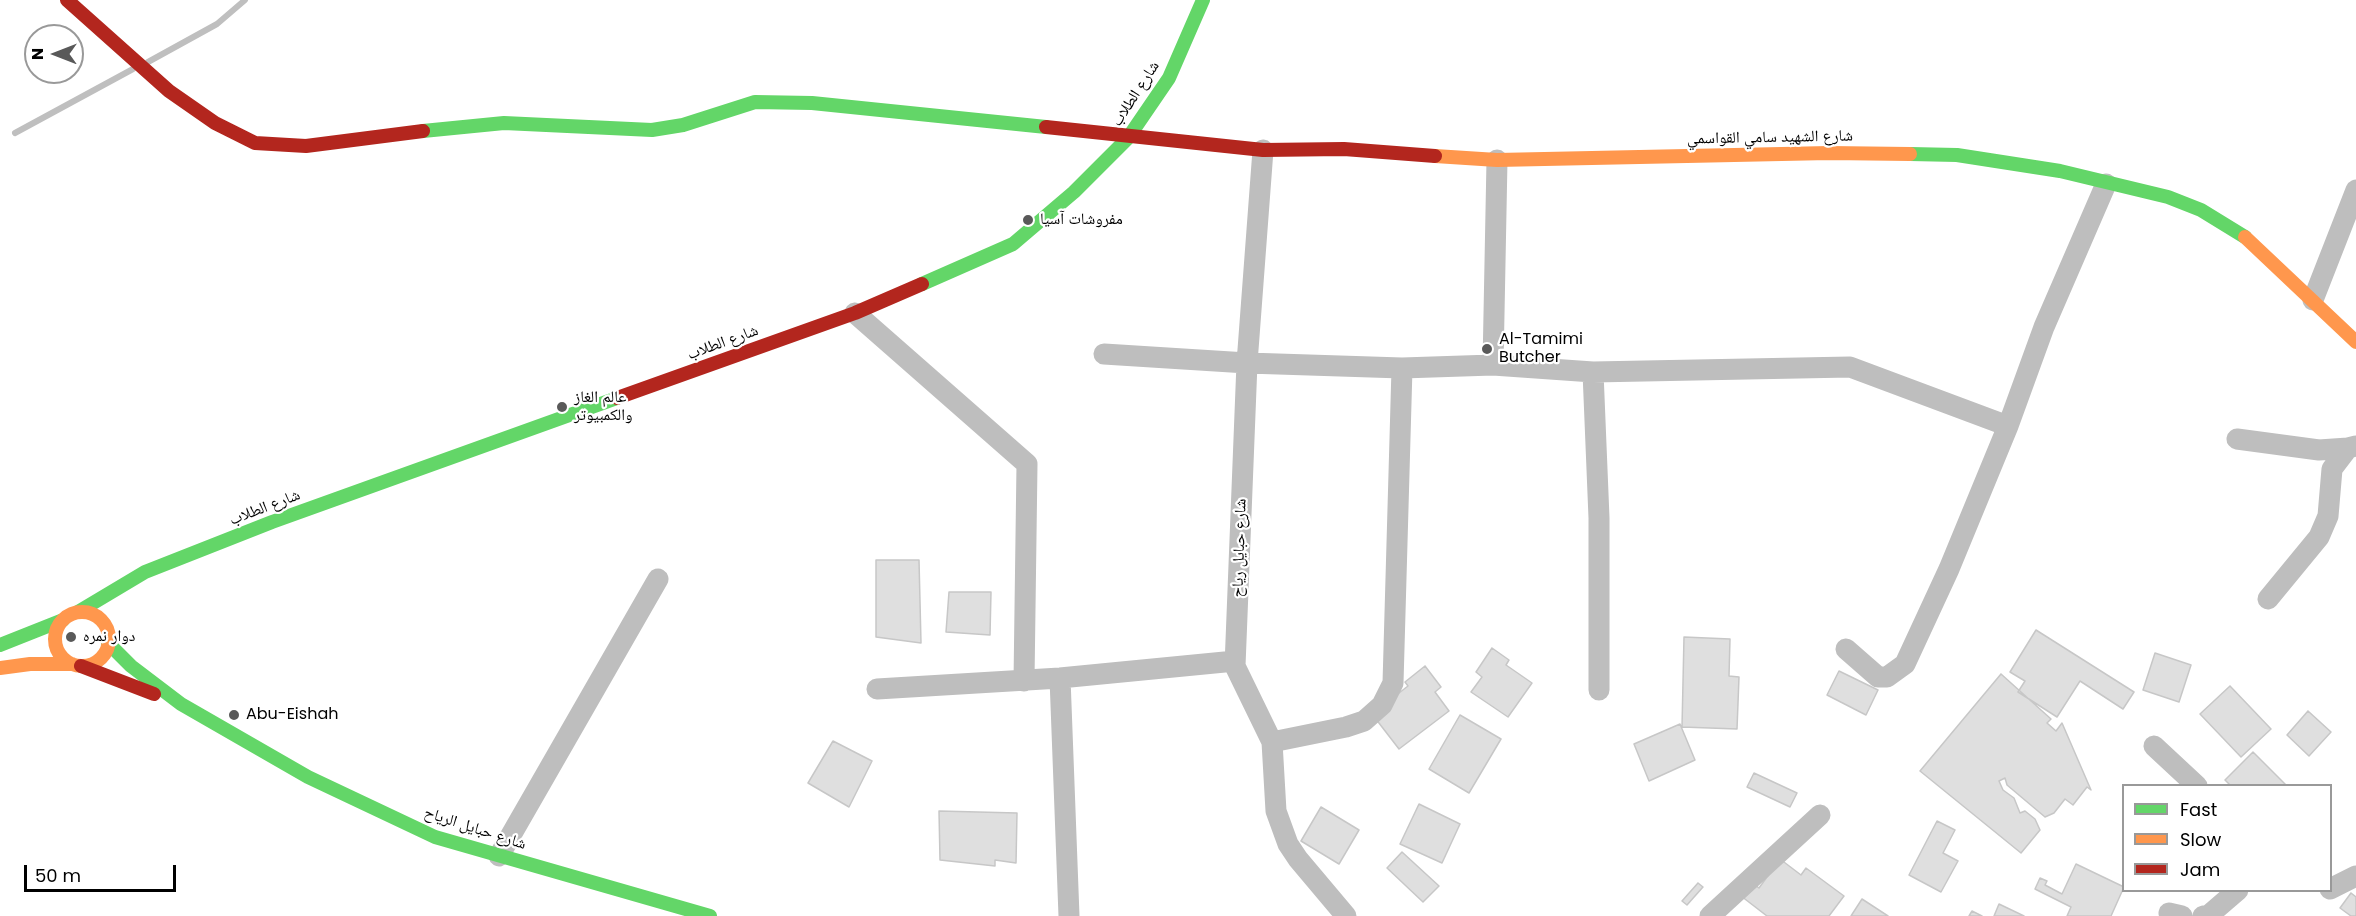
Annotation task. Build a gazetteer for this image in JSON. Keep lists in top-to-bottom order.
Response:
{
  "streets": {
    "street": [
      "شارع الطلاب",
      "شارع الشهيد سامي القواسمي",
      "شارع حبايل رياح",
      "شارع حبايل الرياح"
    ]
  },
  "crossings": [
    ["شارع الطلاب", "شارع الشهيد سامي القواسمي"],
    ["شارع الشهيد سامي القواسمي", "شارع حبايل رياح"]
  ],
  "places": [
    "مفروشات آسيا",
    "Al-Tamimi Butcher",
    "عالم الغاز والكمبيوتر",
    "دوار نمره",
    "Abu-Eishah"
  ],
  "legend": ["Fast", "Slow", "Jam"],
  "scale_bar": "50 m",
  "north": "left"
}
